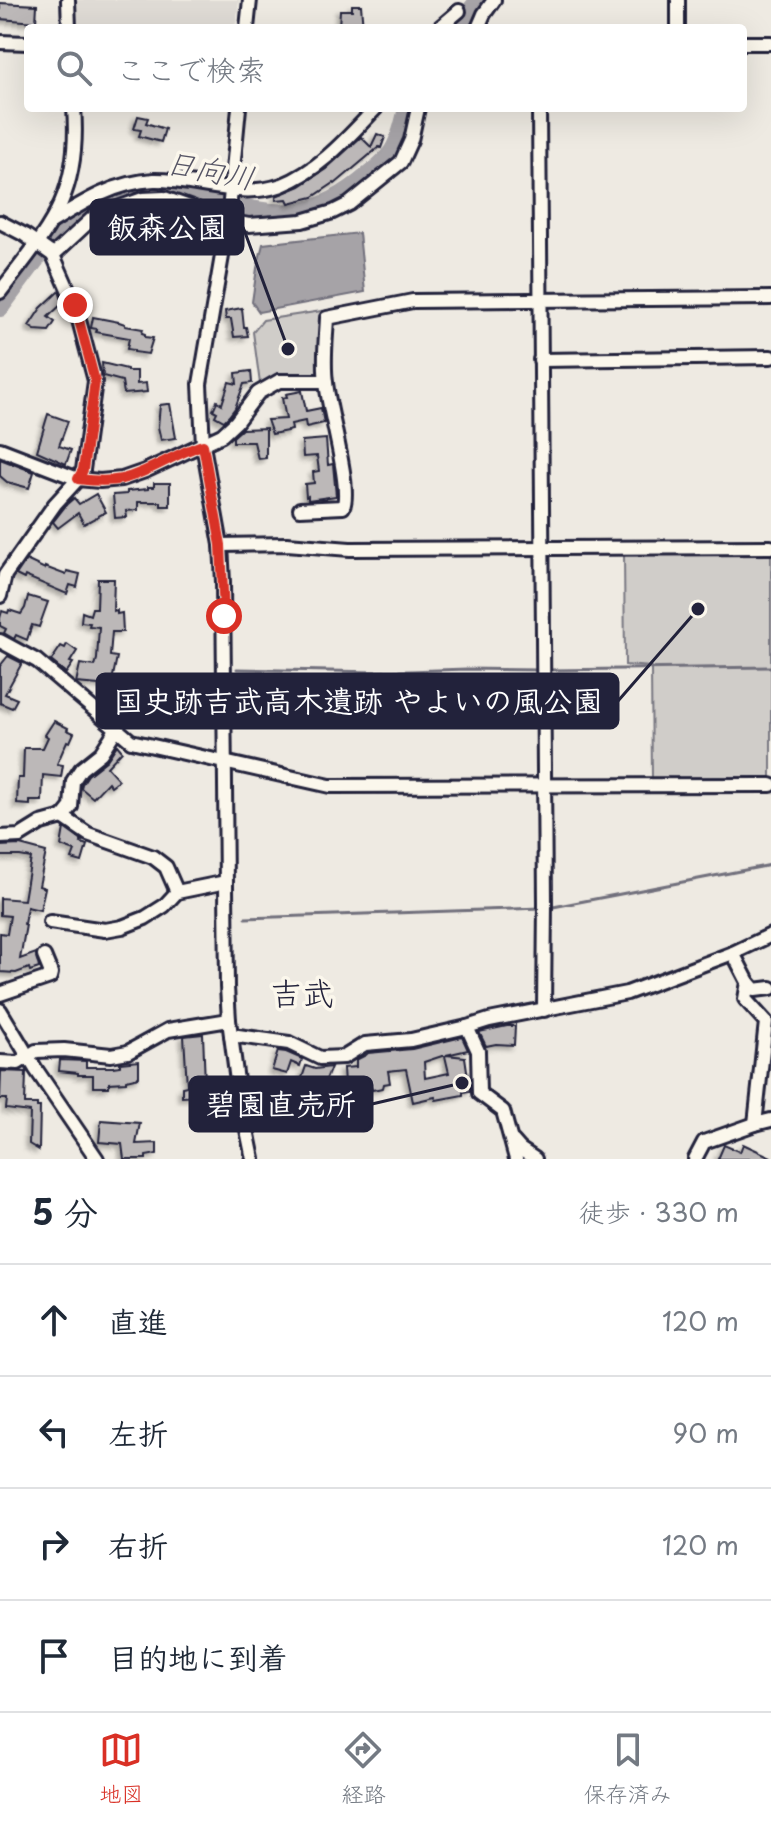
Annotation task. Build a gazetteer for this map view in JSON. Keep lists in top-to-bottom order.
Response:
{
  "districts": ["吉武"],
  "water": ["日向川"],
  "places": ["飯森公園", "国史跡吉武高木遺跡 やよいの風公園", "碧園直売所"],
  "page": {
    "search": "ここで検索",
    "heading": ["5 分", "徒歩 · 330 m"],
    "list": [
      ["直進", "120 m"],
      ["左折", "90 m"],
      ["右折", "120 m"],
      "目的地に到着"
    ],
    "nav": ["地図", "経路", "保存済み"]
  }
}
